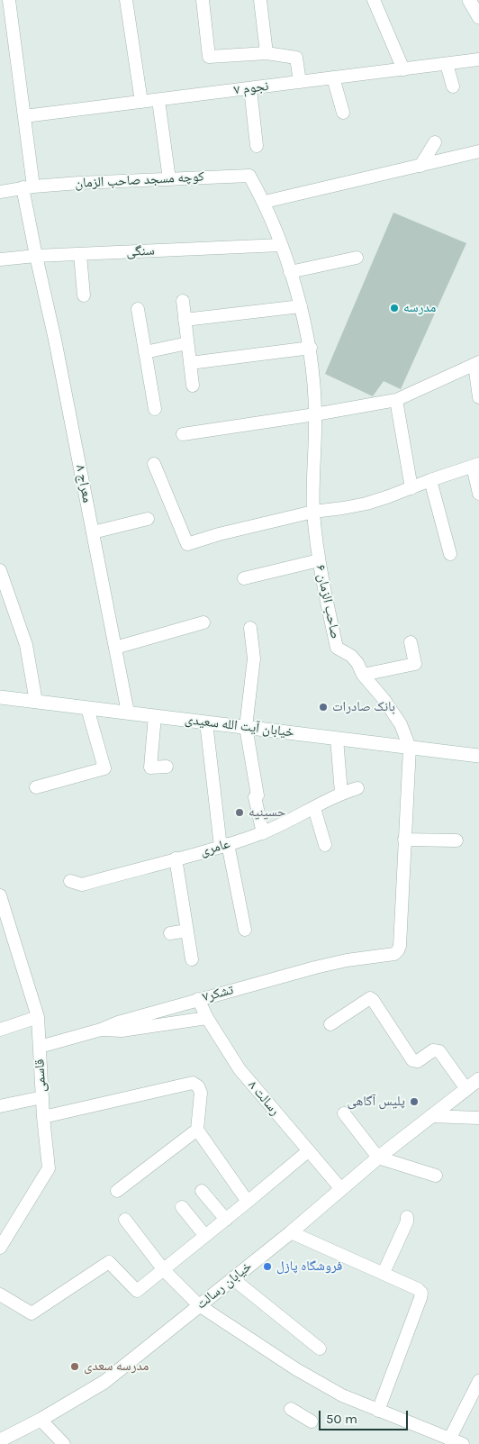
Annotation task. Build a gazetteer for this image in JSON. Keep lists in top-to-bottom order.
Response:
{
  "streets": {
    "street": [
      "نجوم ۷",
      "کوچه مسجد صاحب الزمان",
      "سنگی",
      "معراج ۸",
      "صاحب الزمان ۶",
      "خیابان آیت الله سعیدی",
      "عامری",
      "تشکر۷",
      "قاسمی",
      "رسالت ۸",
      "خیابان رسالت"
    ]
  },
  "crossings": [
    ["نجوم ۷", "معراج ۸"],
    ["کوچه مسجد صاحب الزمان", "معراج ۸"],
    ["کوچه مسجد صاحب الزمان", "صاحب الزمان ۶"],
    ["سنگی", "معراج ۸"],
    ["سنگی", "صاحب الزمان ۶"],
    ["معراج ۸", "خیابان آیت الله سعیدی"],
    ["صاحب الزمان ۶", "خیابان آیت الله سعیدی"],
    ["تشکر۷", "قاسمی"],
    ["تشکر۷", "رسالت ۸"],
    ["رسالت ۸", "خیابان رسالت"]
  ],
  "places": [
    "مدرسه",
    "بانک صادرات",
    "حسینیه",
    "پلیس آگاهی",
    "فروشگاه پازل",
    "مدرسه سعدی"
  ],
  "scale_bar": "50 m"
}
